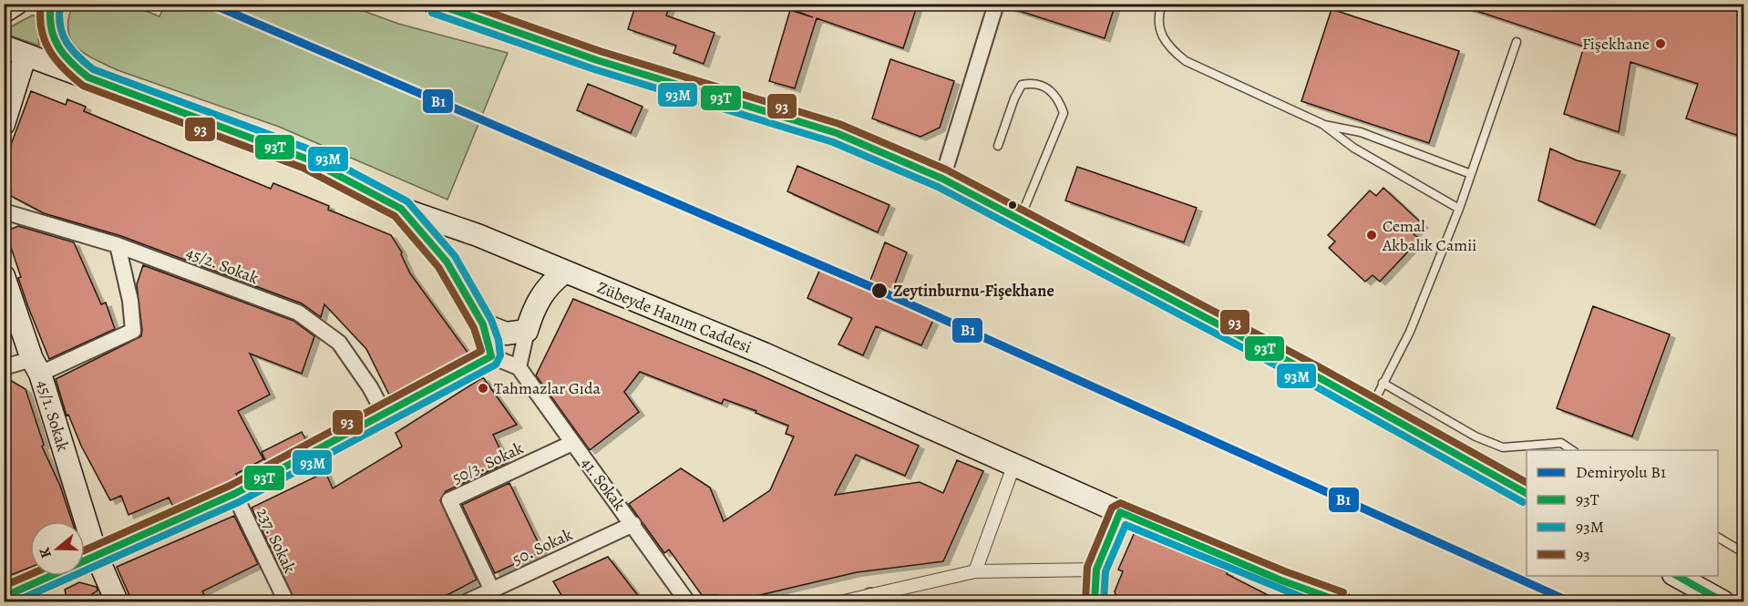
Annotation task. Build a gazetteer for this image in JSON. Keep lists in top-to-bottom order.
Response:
{
  "streets": {
    "main road": ["Zübeyde Hanım Caddesi", "45/1. Sokak"],
    "street": [
      "45/2. Sokak",
      "50/3. Sokak",
      "41. Sokak",
      "237. Sokak",
      "50. Sokak"
    ]
  },
  "crossings": [
    ["50/3. Sokak", "41. Sokak"],
    ["50/3. Sokak", "50. Sokak"],
    ["41. Sokak", "50. Sokak"]
  ],
  "places": [
    "Fişekhane",
    "Cemal Akbalık Camii",
    "Zeytinburnu-Fişekhane",
    "Tahmazlar Gıda"
  ],
  "lines": [
    "rail line B1",
    "transit line 93T",
    "transit line 93",
    "transit line 93M"
  ],
  "legend": [
    "Demiryolu B1",
    "93T",
    "93M",
    "93"
  ],
  "north": "left"
}
